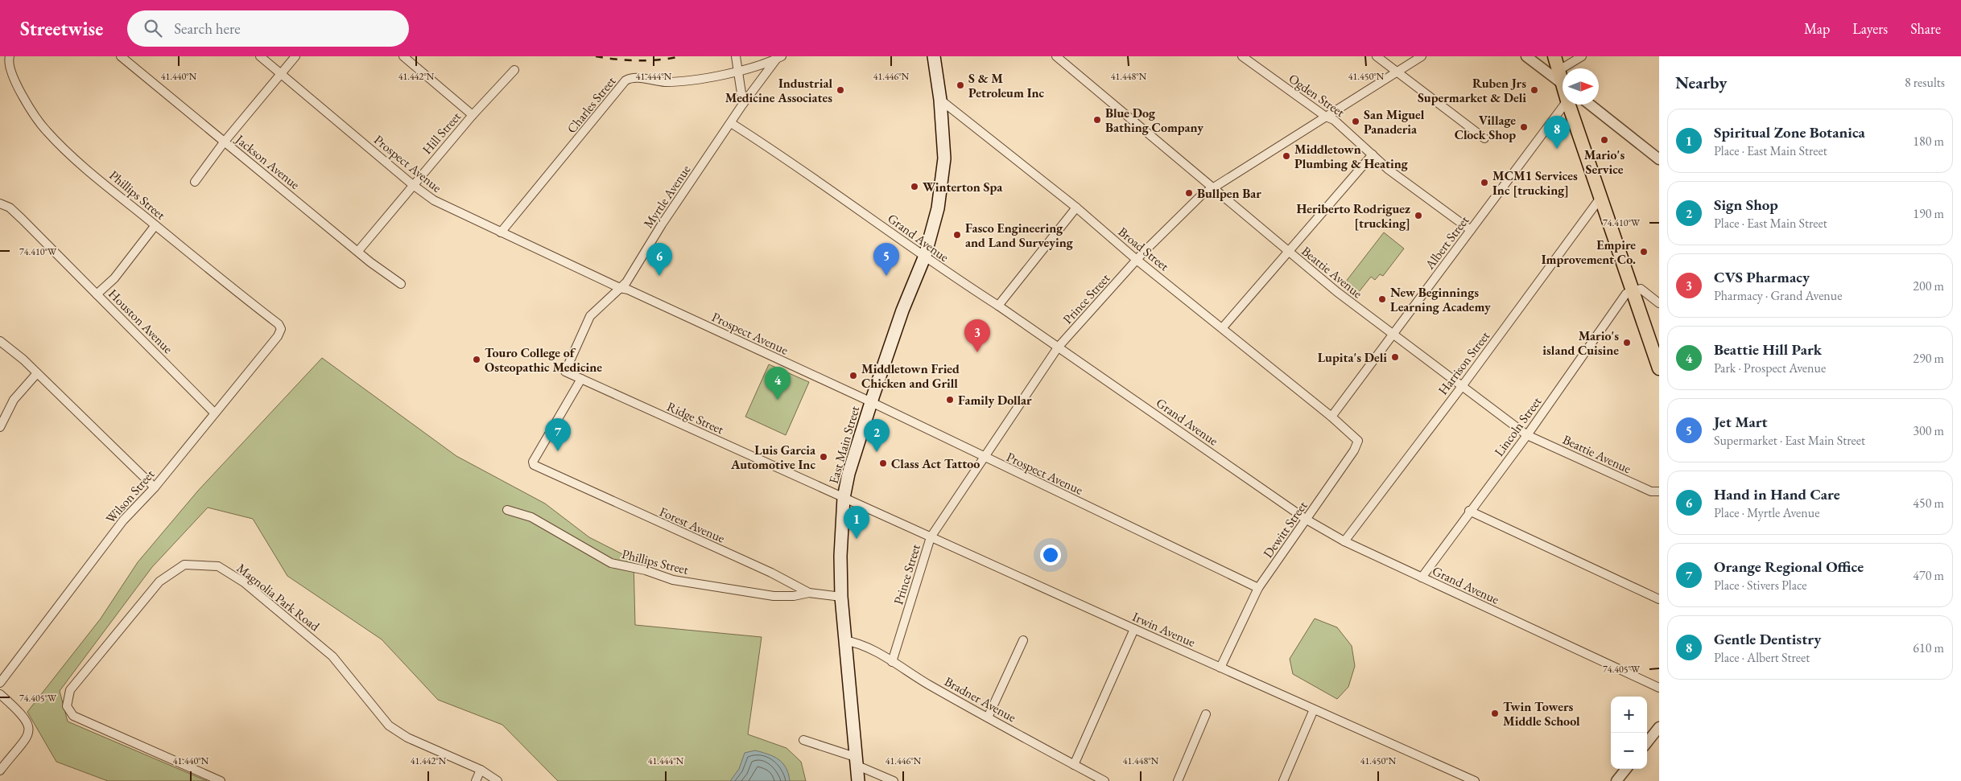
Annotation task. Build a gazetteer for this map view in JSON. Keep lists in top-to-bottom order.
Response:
{
  "streets": {
    "main road": ["East Main Street"],
    "street": [
      "Ogden Street",
      "Charles Street",
      "Hill Street",
      "Jackson Avenue",
      "Prospect Avenue",
      "Phillips Street",
      "Myrtle Avenue",
      "Grand Avenue",
      "Albert Street",
      "Broad Street",
      "Beattie Avenue",
      "Prince Street",
      "Houston Avenue",
      "Harrison Street",
      "Ridge Street",
      "Lincoln Street",
      "Wilson Street",
      "Forest Avenue",
      "Dewitt Street",
      "Magnolia Park Road",
      "Irwin Avenue",
      "Bradner Avenue"
    ]
  },
  "crossings": [
    ["Ogden Street", "Albert Street"],
    ["Ogden Street", "Prince Street"],
    ["Charles Street", "Prospect Avenue"],
    ["Charles Street", "Myrtle Avenue"],
    ["Hill Street", "Jackson Avenue"],
    ["Hill Street", "Prospect Avenue"],
    ["Prospect Avenue", "Myrtle Avenue"],
    ["Prospect Avenue", "Prince Street"],
    ["Prospect Avenue", "East Main Street"],
    ["Prospect Avenue", "Dewitt Street"],
    ["Phillips Street", "Houston Avenue"],
    ["Phillips Street", "Wilson Street"],
    ["Phillips Street", "Forest Avenue"],
    ["Myrtle Avenue", "Grand Avenue"],
    ["Myrtle Avenue", "Ridge Street"],
    ["Myrtle Avenue", "Forest Avenue"],
    ["Grand Avenue", "Prince Street"],
    ["Grand Avenue", "Harrison Street"],
    ["Grand Avenue", "Lincoln Street"],
    ["Grand Avenue", "East Main Street"],
    ["Grand Avenue", "Dewitt Street"],
    ["Albert Street", "Broad Street"],
    ["Albert Street", "Beattie Avenue"],
    ["Albert Street", "Dewitt Street"],
    ["Broad Street", "Prince Street"],
    ["Broad Street", "East Main Street"],
    ["Broad Street", "Dewitt Street"],
    ["Beattie Avenue", "Prince Street"],
    ["Beattie Avenue", "Harrison Street"],
    ["Beattie Avenue", "Lincoln Street"],
    ["Prince Street", "Irwin Avenue"],
    ["Prince Street", "Bradner Avenue"],
    ["Houston Avenue", "Wilson Street"],
    ["Ridge Street", "East Main Street"],
    ["Ridge Street", "Forest Avenue"],
    ["Ridge Street", "Irwin Avenue"],
    ["East Main Street", "Forest Avenue"],
    ["East Main Street", "Irwin Avenue"],
    ["East Main Street", "Bradner Avenue"],
    ["Dewitt Street", "Irwin Avenue"]
  ],
  "places": [
    "S & M Petroleum Inc",
    "Industrial Medicine Associates",
    "Ruben Jrs Supermarket & Deli",
    "Blue Dog Bathing Company",
    "San Miguel Panaderia",
    "Village Clock Shop",
    "Mario's Service",
    "Middletown Plumbing & Heating",
    "MCM1 Services Inc [trucking]",
    "Winterton Spa",
    "Bullpen Bar",
    "Heriberto Rodriguez [trucking]",
    "Fasco Engineering and Land Surveying",
    "Empire Improvement Co.",
    "New Beginnings Learning Academy",
    "Mario's island Cuisine",
    "Lupita's Deli",
    "Touro College of Osteopathic Medicine",
    "Middletown Fried Chicken and Grill",
    "Family Dollar",
    "Luis Garcia Automotive Inc",
    "Class Act Tattoo",
    "Twin Towers Middle School"
  ],
  "north": "right",
  "page": {
    "header": "Streetwise",
    "search": "Search here",
    "nav": ["Map", "Layers", "Share"],
    "heading": ["Nearby", "8 results"],
    "list": [
      {
        "mark": "1",
        "name": "Spiritual Zone Botanica",
        "note": "Place · East Main Street",
        "value": "180 m"
      },
      {
        "mark": "2",
        "name": "Sign Shop",
        "note": "Place · East Main Street",
        "value": "190 m"
      },
      {
        "mark": "3",
        "name": "CVS Pharmacy",
        "note": "Pharmacy · Grand Avenue",
        "value": "200 m"
      },
      {
        "mark": "4",
        "name": "Beattie Hill Park",
        "note": "Park · Prospect Avenue",
        "value": "290 m"
      },
      {
        "mark": "5",
        "name": "Jet Mart",
        "note": "Supermarket · East Main Street",
        "value": "300 m"
      },
      {
        "mark": "6",
        "name": "Hand in Hand Care",
        "note": "Place · Myrtle Avenue",
        "value": "450 m"
      },
      {
        "mark": "7",
        "name": "Orange Regional Office",
        "note": "Place · Stivers Place",
        "value": "470 m"
      },
      {
        "mark": "8",
        "name": "Gentle Dentistry",
        "note": "Place · Albert Street",
        "value": "610 m"
      }
    ],
    "pins": [
      "8",
      "5",
      "6",
      "3",
      "4",
      "7",
      "2",
      "1"
    ],
    "map_buttons": ["+", "−"]
  },
  "coordinates": [
    "41.440°N",
    "41.442°N",
    "41.444°N",
    "41.446°N",
    "41.448°N",
    "41.450°N",
    "74.410°W",
    "74.405°W"
  ]
}
